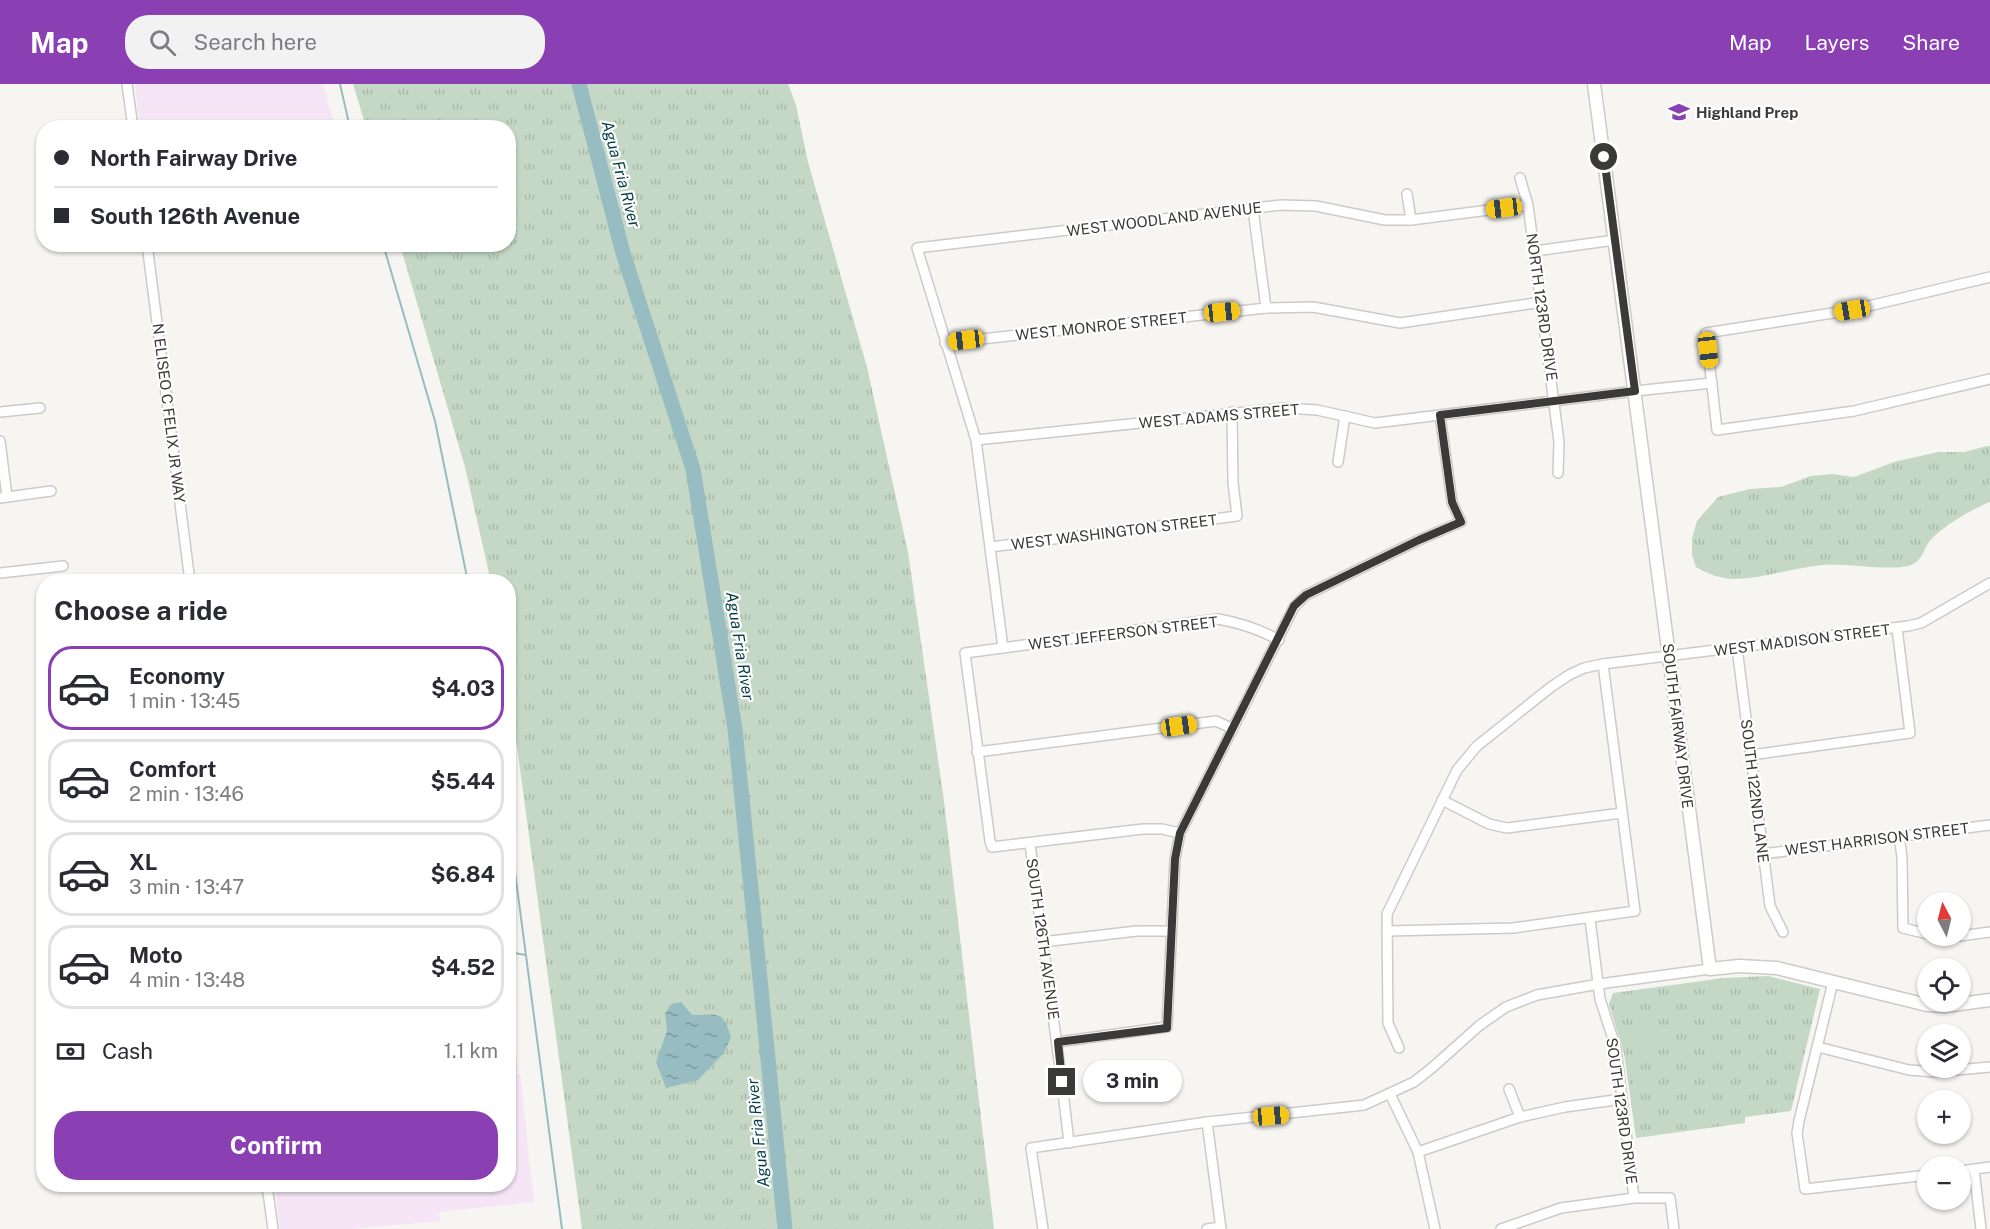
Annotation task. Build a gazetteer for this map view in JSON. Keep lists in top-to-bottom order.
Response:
{
  "streets": {
    "street": [
      "WEST WOODLAND AVENUE",
      "NORTH 123RD DRIVE",
      "WEST MONROE STREET",
      "N ELISEO C FELIX JR WAY",
      "WEST ADAMS STREET",
      "WEST WASHINGTON STREET",
      "WEST JEFFERSON STREET",
      "WEST MADISON STREET",
      "SOUTH FAIRWAY DRIVE",
      "SOUTH 122ND LANE",
      "WEST HARRISON STREET",
      "SOUTH 126TH AVENUE",
      "SOUTH 123RD DRIVE"
    ]
  },
  "crossings": [
    ["WEST WOODLAND AVENUE", "NORTH 123RD DRIVE"],
    ["WEST WOODLAND AVENUE", "WEST MONROE STREET"],
    ["NORTH 123RD DRIVE", "WEST MONROE STREET"],
    ["NORTH 123RD DRIVE", "WEST ADAMS STREET"],
    ["WEST ADAMS STREET", "WEST WASHINGTON STREET"],
    ["WEST ADAMS STREET", "SOUTH FAIRWAY DRIVE"],
    ["WEST MADISON STREET", "SOUTH FAIRWAY DRIVE"],
    ["WEST MADISON STREET", "SOUTH 122ND LANE"],
    ["SOUTH 122ND LANE", "WEST HARRISON STREET"]
  ],
  "water": ["Agua Fria River"],
  "places": {
    "school or university": ["Highland Prep"]
  },
  "north": "top",
  "page": {
    "header": "Map",
    "search": "Search here",
    "nav": ["Map", "Layers", "Share"],
    "banner": ["North Fairway Drive", "South 126th Avenue"],
    "heading": "Choose a ride",
    "list": [
      {
        "name": "Economy",
        "note": "1 min · 13:45",
        "value": "$4.03"
      },
      {
        "name": "Comfort",
        "note": "2 min · 13:46",
        "value": "$5.44"
      },
      {
        "name": "XL",
        "note": "3 min · 13:47",
        "value": "$6.84"
      },
      {
        "name": "Moto",
        "note": "4 min · 13:48",
        "value": "$4.52"
      }
    ],
    "map_buttons": ["+", "−"],
    "pay": ["Cash", "1.1 km"],
    "bubble": "3 min",
    "buttons": "Confirm"
  }
}
